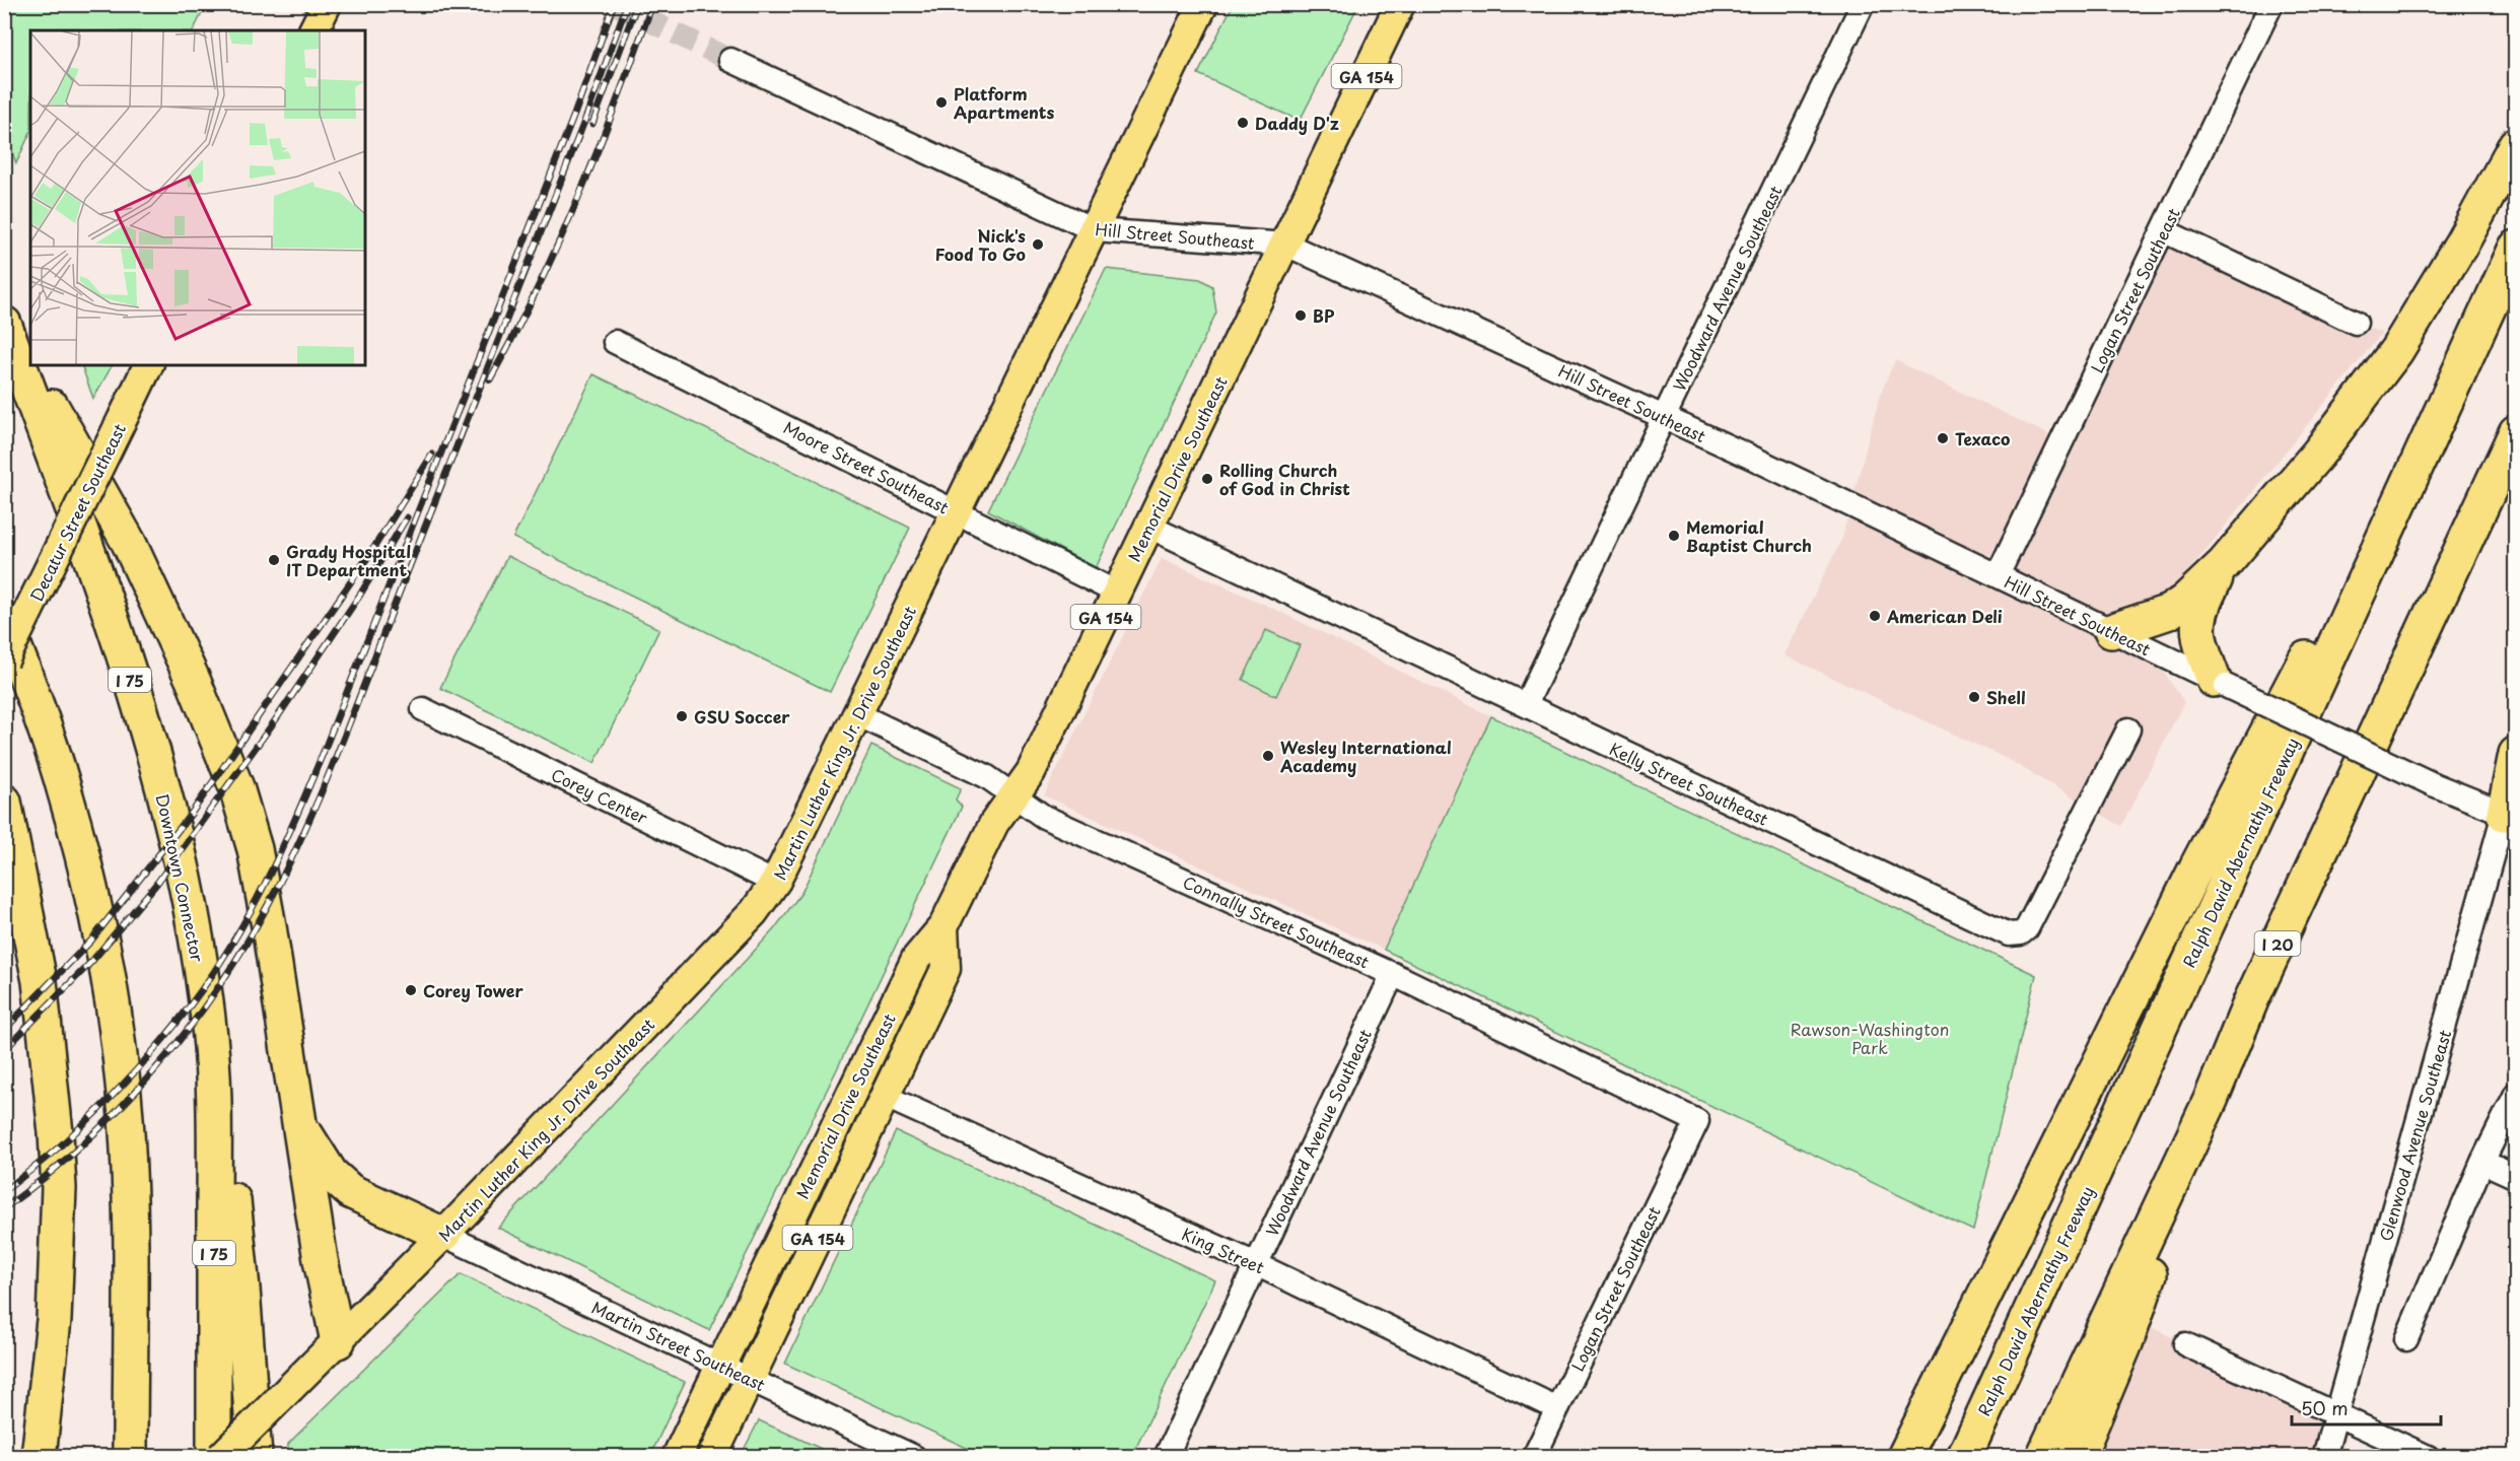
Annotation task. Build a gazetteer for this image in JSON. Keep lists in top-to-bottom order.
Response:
{
  "streets": {
    "highway": [
      "I 75",
      "Ralph David Abernathy Freeway",
      "Downtown Connector",
      "I 20"
    ],
    "main road": [
      "GA 154",
      "Memorial Drive Southeast",
      "Decatur Street Southeast",
      "Martin Luther King Jr. Drive Southeast"
    ],
    "street": [
      "Hill Street Southeast",
      "Woodward Avenue Southeast",
      "Logan Street Southeast",
      "Moore Street Southeast",
      "Kelly Street Southeast",
      "Corey Center",
      "Connally Street Southeast",
      "Glenwood Avenue Southeast",
      "King Street",
      "Martin Street Southeast"
    ]
  },
  "crossings": [
    ["Hill Street Southeast", "Woodward Avenue Southeast"],
    ["Hill Street Southeast", "Logan Street Southeast"],
    ["Hill Street Southeast", "Memorial Drive Southeast"],
    ["Hill Street Southeast", "Martin Luther King Jr. Drive Southeast"],
    ["Hill Street Southeast", "Glenwood Avenue Southeast"],
    ["Woodward Avenue Southeast", "Kelly Street Southeast"],
    ["Woodward Avenue Southeast", "Connally Street Southeast"],
    ["Woodward Avenue Southeast", "King Street"],
    ["Logan Street Southeast", "Connally Street Southeast"],
    ["Logan Street Southeast", "King Street"],
    ["Moore Street Southeast", "Memorial Drive Southeast"],
    ["Moore Street Southeast", "Martin Luther King Jr. Drive Southeast"],
    ["Memorial Drive Southeast", "Kelly Street Southeast"],
    ["Memorial Drive Southeast", "Connally Street Southeast"],
    ["Memorial Drive Southeast", "King Street"],
    ["Memorial Drive Southeast", "Martin Street Southeast"],
    ["Martin Luther King Jr. Drive Southeast", "Corey Center"],
    ["Martin Luther King Jr. Drive Southeast", "Connally Street Southeast"],
    ["Martin Luther King Jr. Drive Southeast", "Martin Street Southeast"]
  ],
  "parks": ["Rawson-Washington Park"],
  "places": [
    "Platform Apartments",
    "Daddy D'z",
    "Nick's Food To Go",
    "BP",
    "Texaco",
    "Rolling Church of God in Christ",
    "Memorial Baptist Church",
    "Grady Hospital IT Department",
    "American Deli",
    "Shell",
    "GSU Soccer",
    "Wesley International Academy",
    "Corey Tower"
  ],
  "scale_bar": "50 m"
}
